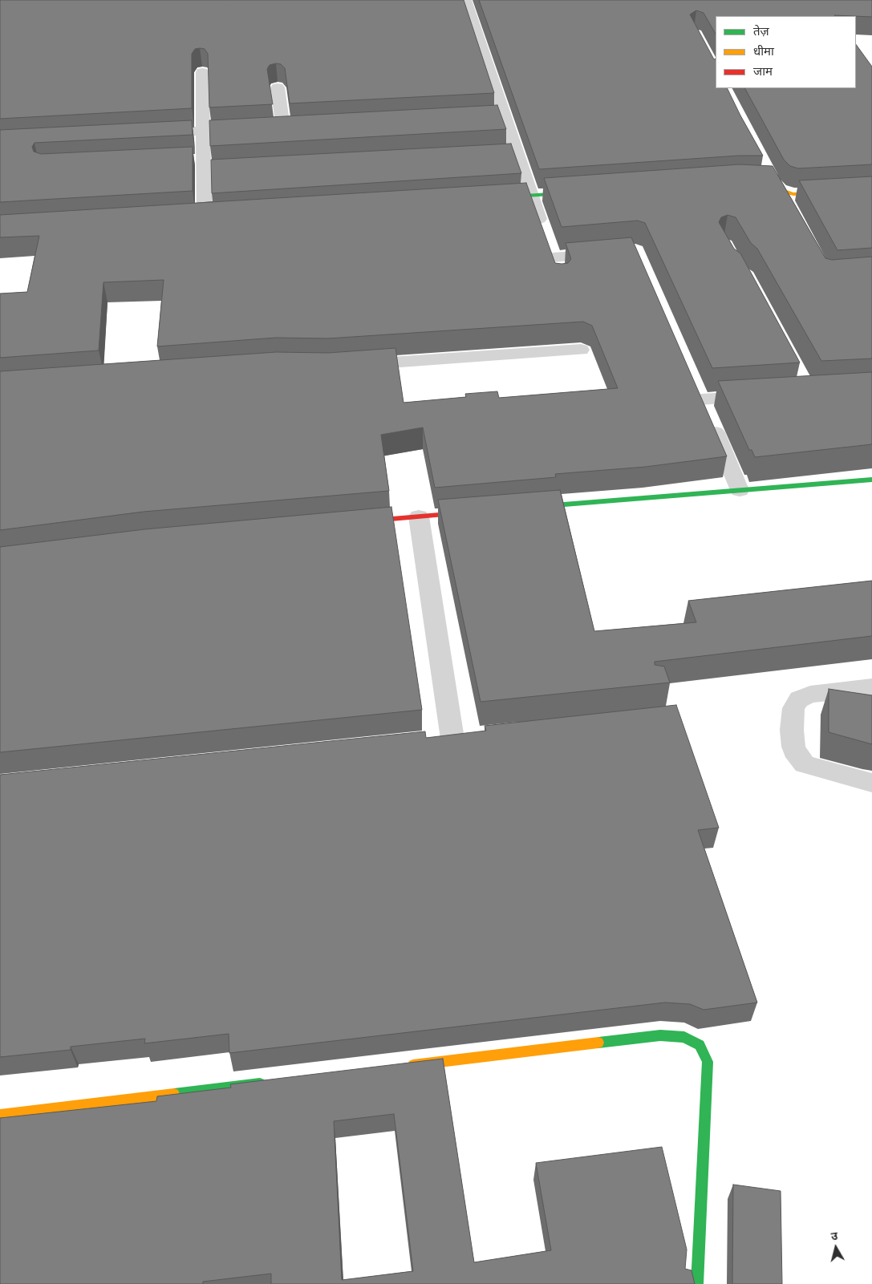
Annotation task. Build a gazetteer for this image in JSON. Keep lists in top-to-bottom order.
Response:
{
  "legend": ["तेज़", "धीमा", "जाम"],
  "north": "top"
}
